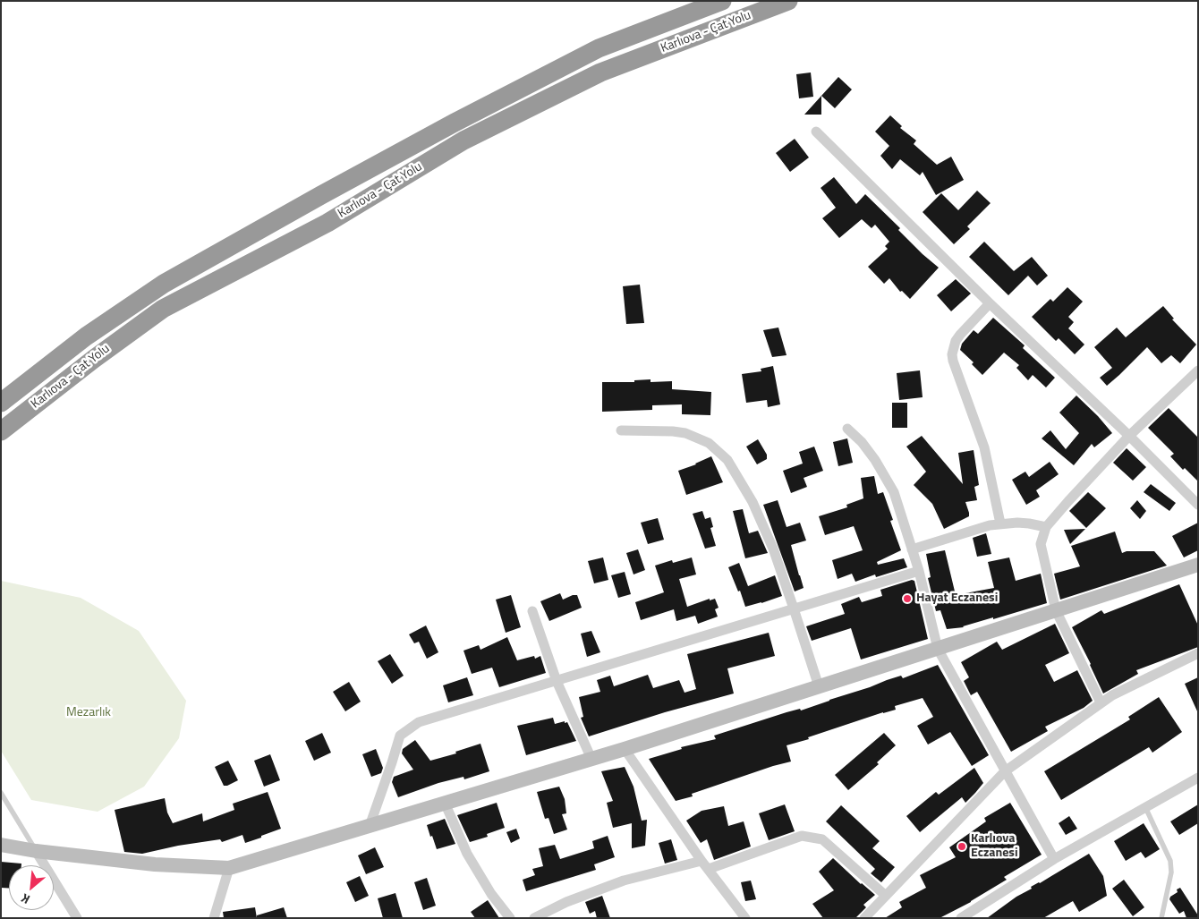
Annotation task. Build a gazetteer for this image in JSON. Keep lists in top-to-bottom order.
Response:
{
  "streets": {
    "highway": ["Karlıova - Çat Yolu"]
  },
  "parks": ["Mezarlık"],
  "places": ["Hayat Eczanesi", "Karlıova Eczanesi"],
  "north": "bottom left"
}
